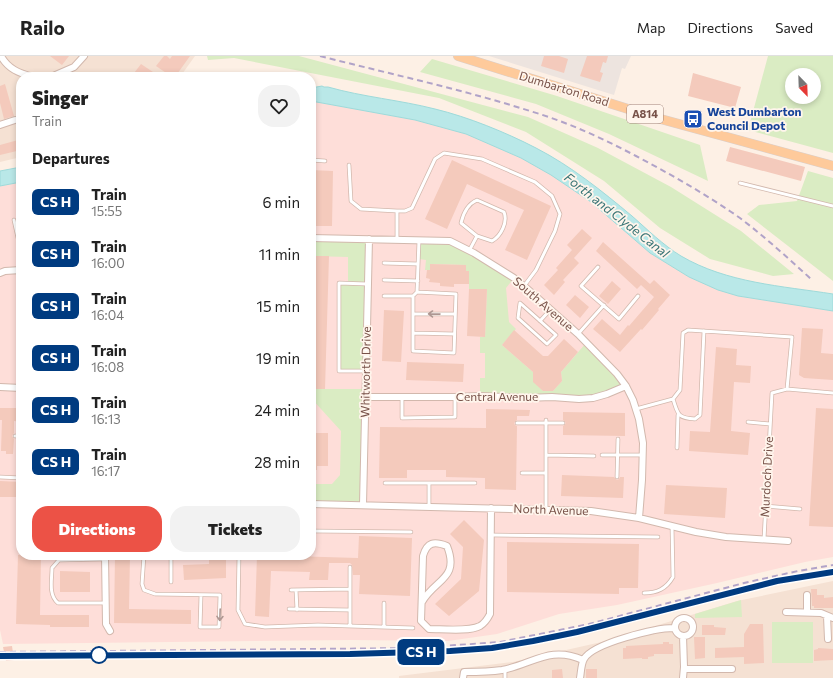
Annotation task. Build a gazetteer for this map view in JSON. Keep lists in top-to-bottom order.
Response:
{
  "streets": {
    "main road": ["Dumbarton Road", "A814"],
    "street": [
      "South Avenue",
      "Whitworth Drive",
      "Central Avenue",
      "North Avenue"
    ],
    "lane": ["Murdoch Drive"]
  },
  "crossings": [
    ["South Avenue", "Whitworth Drive"],
    ["South Avenue", "Central Avenue"],
    ["South Avenue", "North Avenue"],
    ["Whitworth Drive", "Central Avenue"],
    ["Whitworth Drive", "North Avenue"],
    ["Murdoch Drive", "North Avenue"]
  ],
  "water": ["Forth and Clyde Canal"],
  "places": {
    "bus stop": ["West Dumbarton Council Depot"]
  },
  "north": "bottom right",
  "page": {
    "header": "Railo",
    "nav": ["Map", "Directions", "Saved"],
    "on_map": "CS H",
    "heading": [
      ["Singer", "Train"],
      "Departures"
    ],
    "list": [
      {
        "mark": "CS H",
        "name": "Train",
        "note": "15:55",
        "value": "6 min"
      },
      {
        "mark": "CS H",
        "name": "Train",
        "note": "16:00",
        "value": "11 min"
      },
      {
        "mark": "CS H",
        "name": "Train",
        "note": "16:04",
        "value": "15 min"
      },
      {
        "mark": "CS H",
        "name": "Train",
        "note": "16:08",
        "value": "19 min"
      },
      {
        "mark": "CS H",
        "name": "Train",
        "note": "16:13",
        "value": "24 min"
      },
      {
        "mark": "CS H",
        "name": "Train",
        "note": "16:17",
        "value": "28 min"
      }
    ],
    "buttons": ["Directions", "Tickets"]
  }
}
